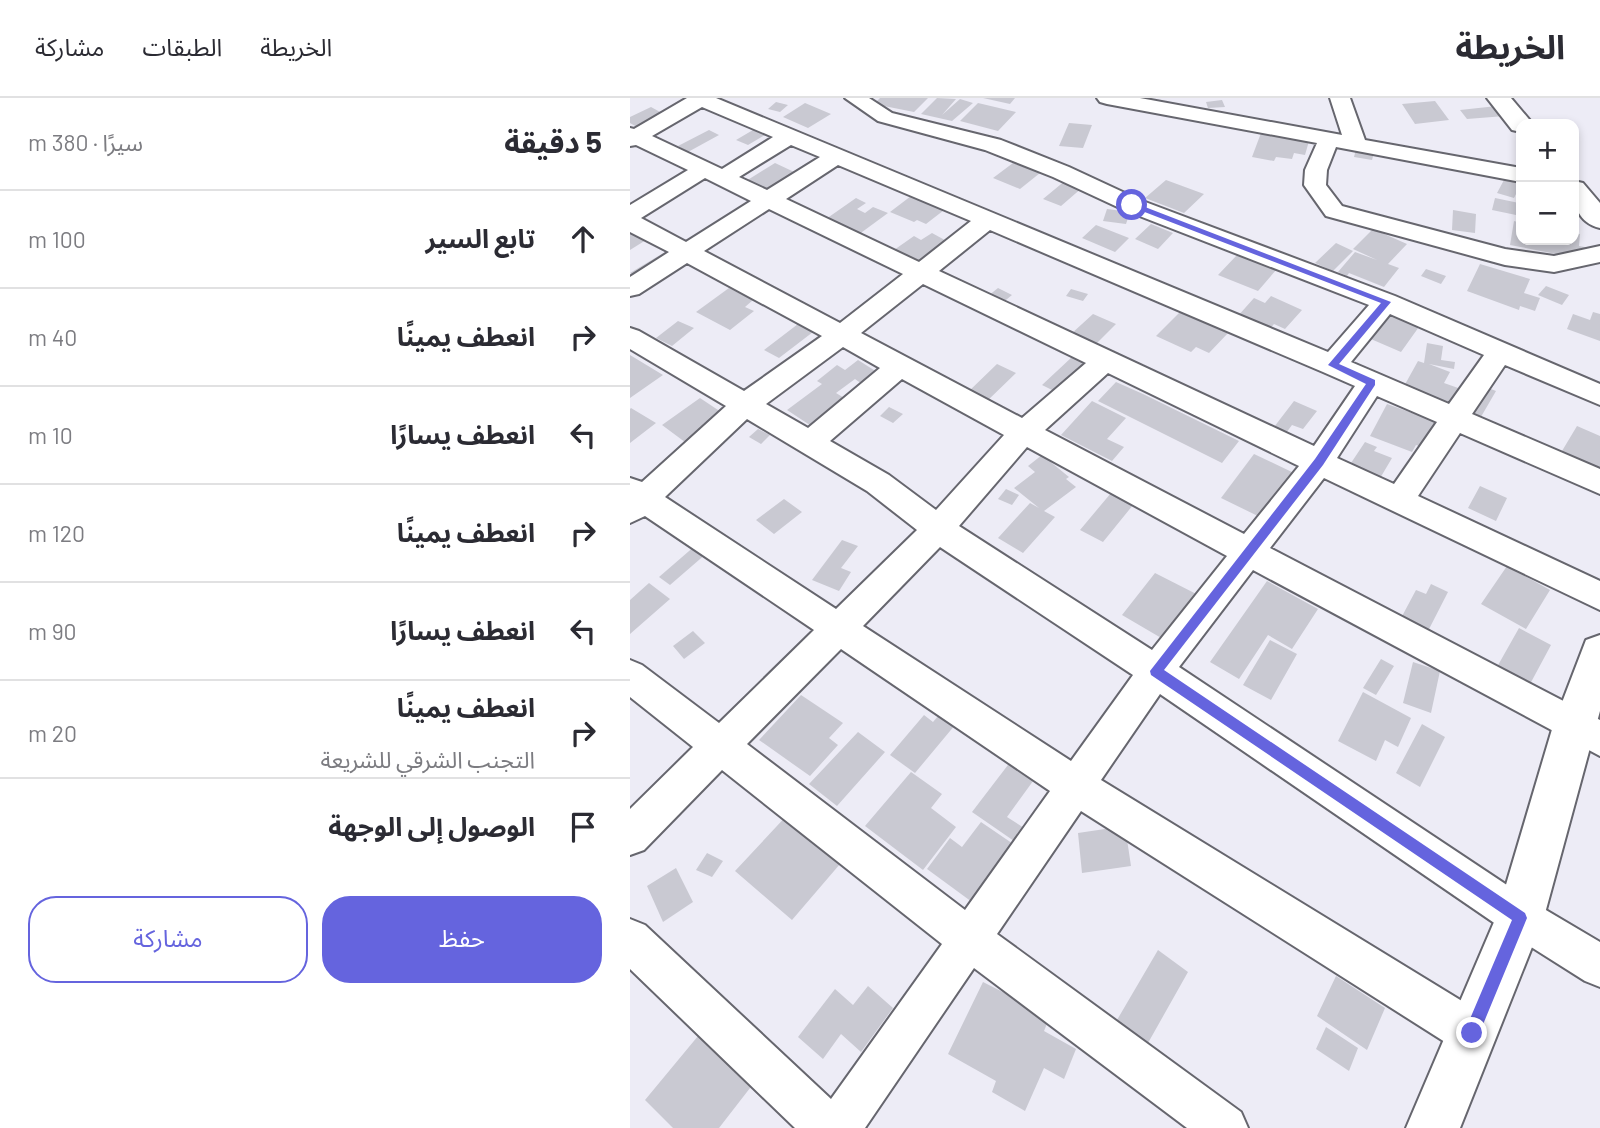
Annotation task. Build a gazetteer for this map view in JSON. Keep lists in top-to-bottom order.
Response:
{
  "page": {
    "header": "الخريطة",
    "nav": ["الخريطة", "الطبقات", "مشاركة"],
    "heading": ["5 دقيقة", "سيرًا · 380 m"],
    "map_buttons": ["+", "−"],
    "list": [
      ["تابع السير", "100 m"],
      ["انعطف يمينًا", "40 m"],
      ["انعطف يسارًا", "10 m"],
      ["انعطف يمينًا", "120 m"],
      ["انعطف يسارًا", "90 m"],
      ["انعطف يمينًا", "التجنب الشرقي للشريعة", "20 m"],
      "الوصول إلى الوجهة"
    ],
    "buttons": ["حفظ", "مشاركة"]
  }
}
